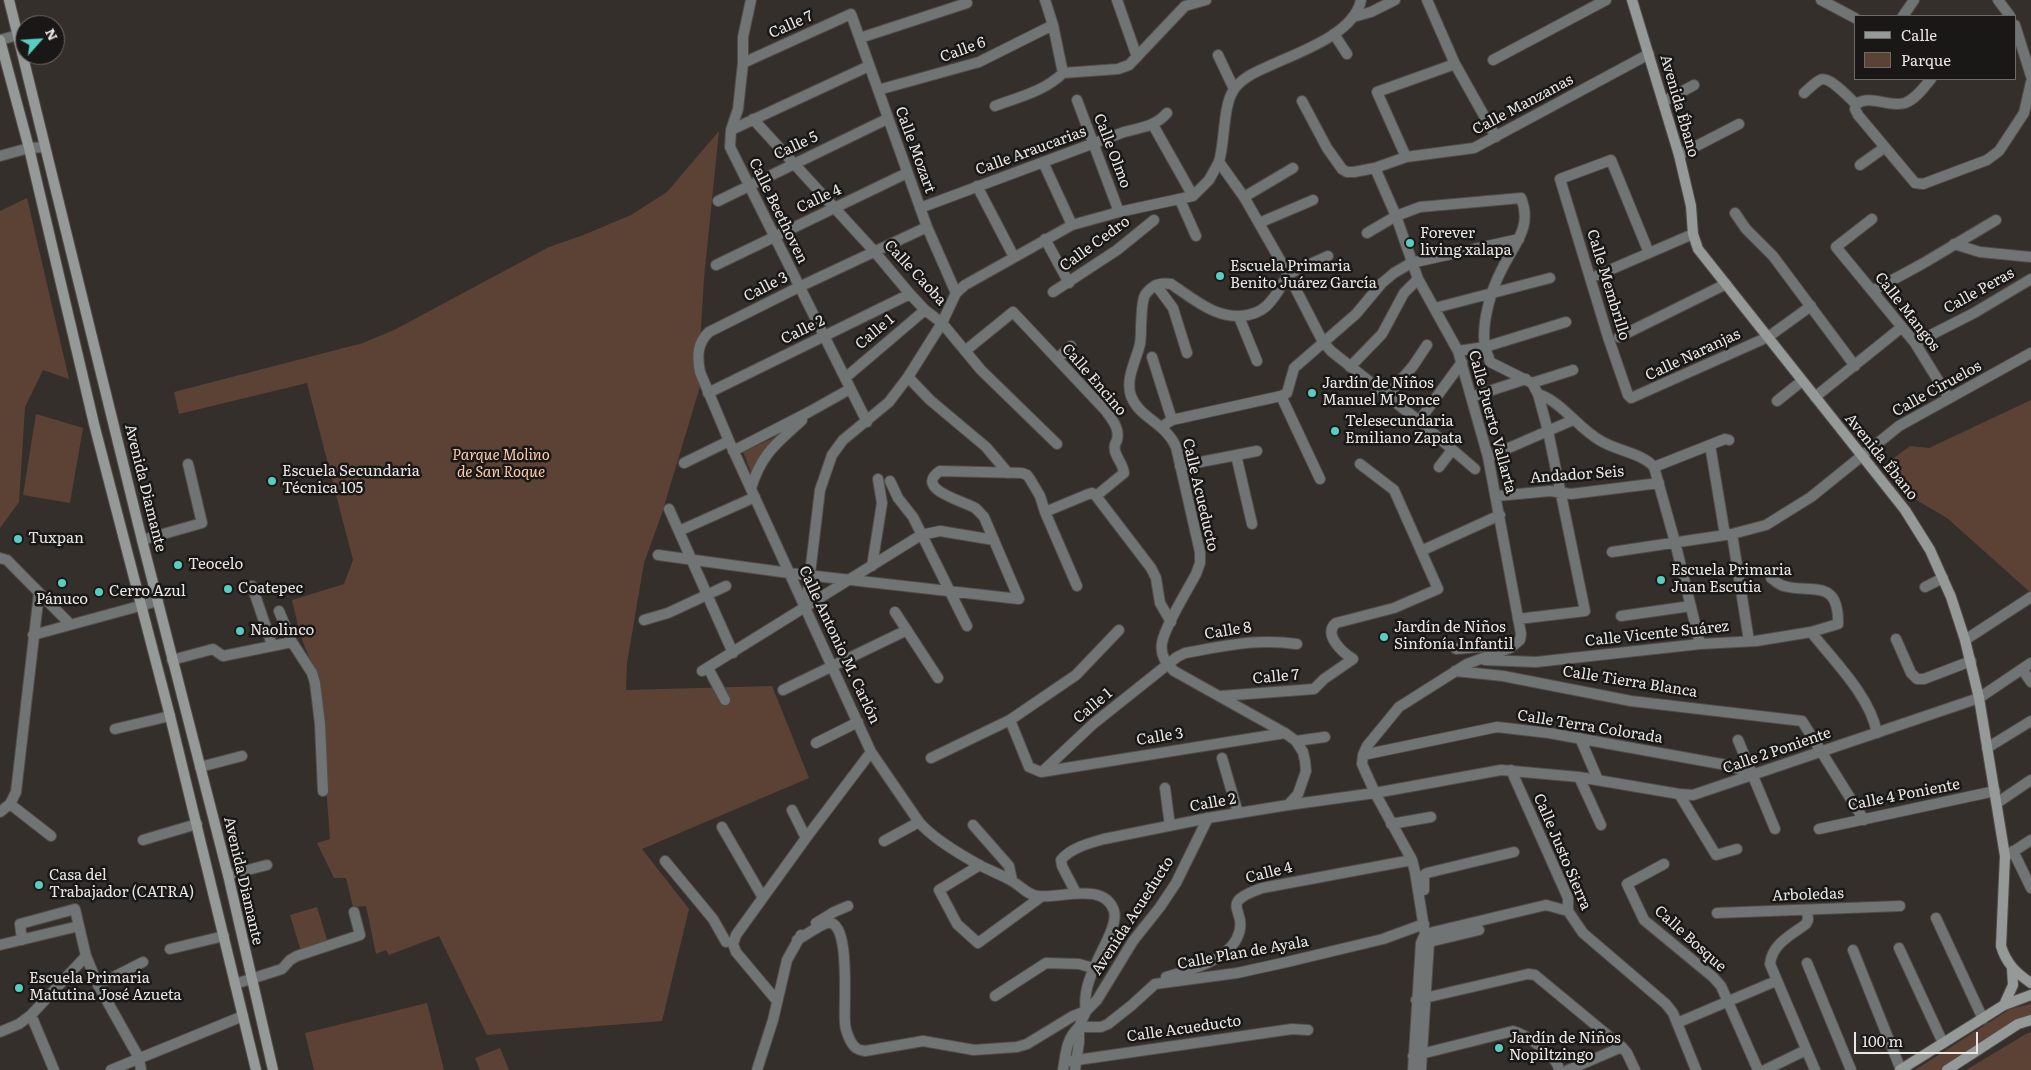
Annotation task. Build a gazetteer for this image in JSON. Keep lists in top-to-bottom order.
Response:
{
  "streets": {
    "main road": ["Avenida Ébano", "Avenida Diamante"],
    "street": [
      "Calle 7",
      "Calle 6",
      "Calle Manzanas",
      "Calle 5",
      "Calle Mozart",
      "Calle Araucarias",
      "Calle Olmo",
      "Calle 4",
      "Calle Beethoven",
      "Calle Cedro",
      "Calle Caoba",
      "Calle Membrillo",
      "Calle 3",
      "Calle Peras",
      "Calle Mangos",
      "Calle 2",
      "Calle 1",
      "Calle Naranjas",
      "Calle Encino",
      "Calle Ciruelos",
      "Calle Puerto Vallarta",
      "Andador Seis",
      "Calle Acueducto",
      "Calle 8",
      "Calle Vicente Suárez",
      "Calle Antonio M. Carlón",
      "Calle Tierra Blanca",
      "Calle Terra Colorada",
      "Calle 2 Poniente",
      "Calle 4 Poniente",
      "Calle Justo Sierra",
      "Arboledas",
      "Avenida Acueducto",
      "Calle Bosque",
      "Calle Plan de Ayala"
    ]
  },
  "crossings": [
    ["Calle 7", "Calle Mozart"],
    ["Calle 7", "Calle Beethoven"],
    ["Calle 6", "Calle Mozart"],
    ["Calle Manzanas", "Avenida Ébano"],
    ["Calle Manzanas", "Calle Puerto Vallarta"],
    ["Avenida Ébano", "Calle Naranjas"],
    ["Avenida Ébano", "Calle Ciruelos"],
    ["Avenida Ébano", "Calle 2 Poniente"],
    ["Avenida Ébano", "Calle 4 Poniente"],
    ["Calle 5", "Calle Mozart"],
    ["Calle 5", "Calle Beethoven"],
    ["Calle 5", "Calle Caoba"],
    ["Calle Mozart", "Calle Araucarias"],
    ["Calle Mozart", "Calle 4"],
    ["Calle Mozart", "Calle 3"],
    ["Calle Araucarias", "Calle Olmo"],
    ["Calle 4", "Calle Beethoven"],
    ["Calle 4", "Calle Caoba"],
    ["Calle 4", "Calle Plan de Ayala"],
    ["Calle Beethoven", "Calle 3"],
    ["Calle Beethoven", "Calle 2"],
    ["Calle Beethoven", "Calle 1"],
    ["Calle Caoba", "Calle 3"],
    ["Calle Caoba", "Calle 2"],
    ["Calle Caoba", "Calle 1"],
    ["Calle Caoba", "Calle Encino"],
    ["Calle Membrillo", "Calle Naranjas"],
    ["Calle 3", "Calle 1"],
    ["Calle 3", "Calle Antonio M. Carlón"],
    ["Calle Peras", "Calle Mangos"],
    ["Calle Mangos", "Calle Ciruelos"],
    ["Calle 2", "Calle Antonio M. Carlón"],
    ["Calle 2", "Calle 2 Poniente"],
    ["Calle 2", "Calle Justo Sierra"],
    ["Calle 2", "Avenida Acueducto"],
    ["Calle 1", "Calle Acueducto"],
    ["Calle 1", "Calle 8"],
    ["Calle Puerto Vallarta", "Andador Seis"],
    ["Calle Acueducto", "Calle 8"],
    ["Calle Acueducto", "Avenida Acueducto"],
    ["Calle Tierra Blanca", "Calle 2 Poniente"],
    ["Calle Terra Colorada", "Calle 2 Poniente"],
    ["Calle 2 Poniente", "Calle Justo Sierra"]
  ],
  "parks": ["Parque Molino de San Roque"],
  "places": [
    "Forever living xalapa",
    "Escuela Primaria Benito Juárez García",
    "Jardín de Niños Manuel M Ponce",
    "Telesecundaria Emiliano Zapata",
    "Escuela Secundaria Técnica 105",
    "Tuxpan",
    "Teocelo",
    "Escuela Primaria Juan Escutia",
    "Pánuco",
    "Coatepec",
    "Cerro Azul",
    "Naolinco",
    "Jardín de Niños Sinfonía Infantil",
    "Casa del Trabajador (CATRA)",
    "Escuela Primaria Matutina José Azueta",
    "Jardín de Niños Nopiltzingo"
  ],
  "legend": ["Calle", "Parque"],
  "scale_bar": "100 m",
  "north": "top right"
}
